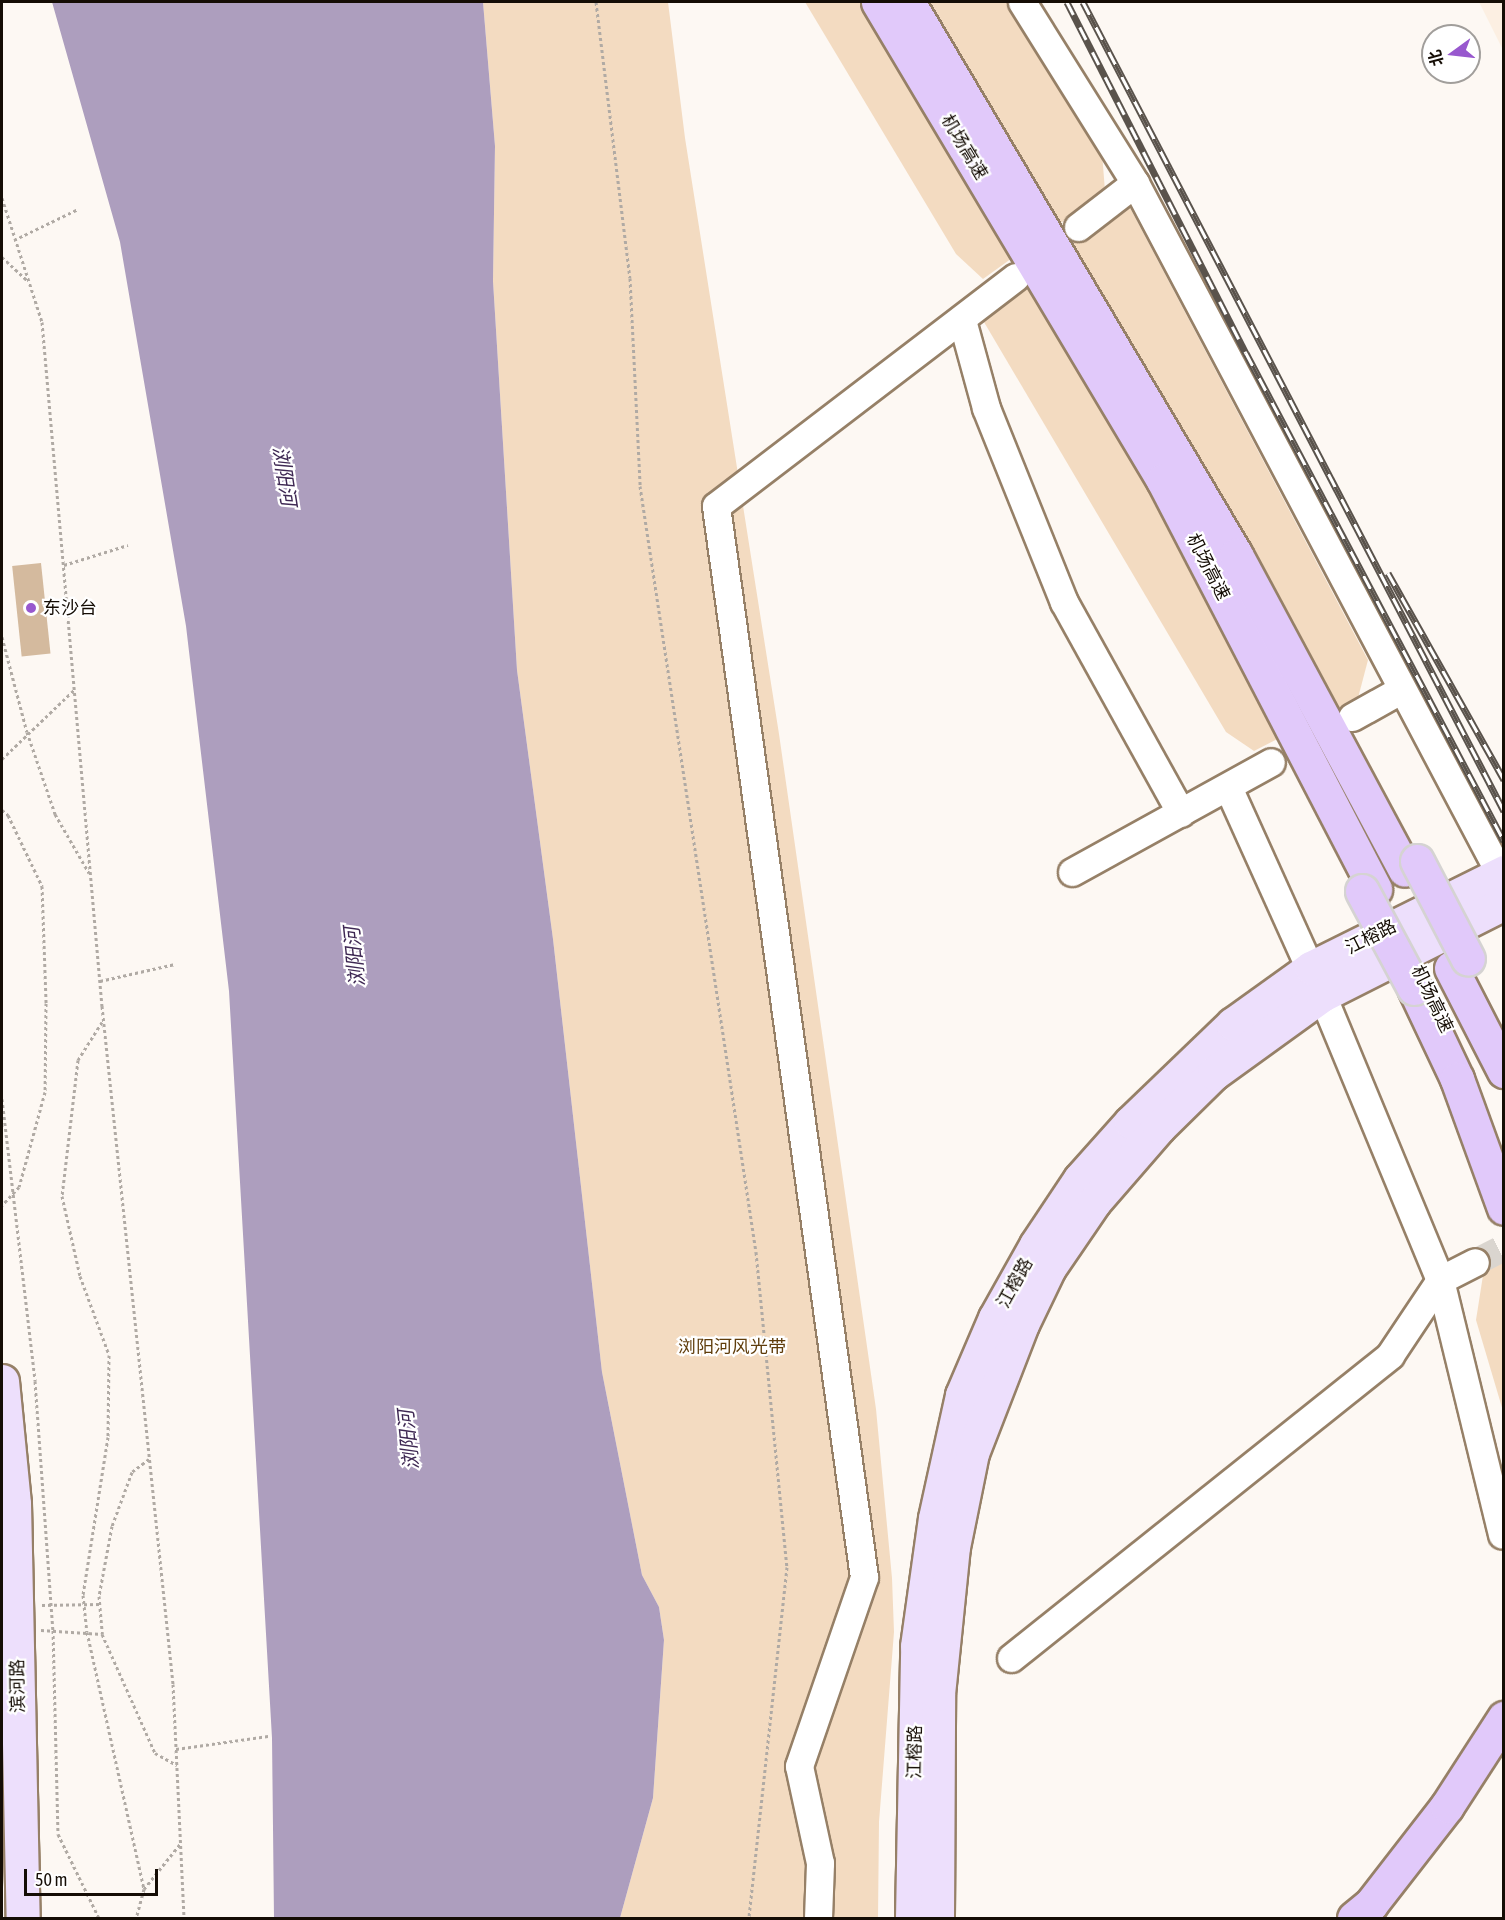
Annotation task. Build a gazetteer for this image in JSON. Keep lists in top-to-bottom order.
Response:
{
  "streets": {
    "highway": ["机场高速"],
    "main road": ["江榕路", "滨河路"]
  },
  "water": ["浏阳河"],
  "parks": ["浏阳河风光带"],
  "places": ["东沙台"],
  "scale_bar": "50 m",
  "north": "left"
}
